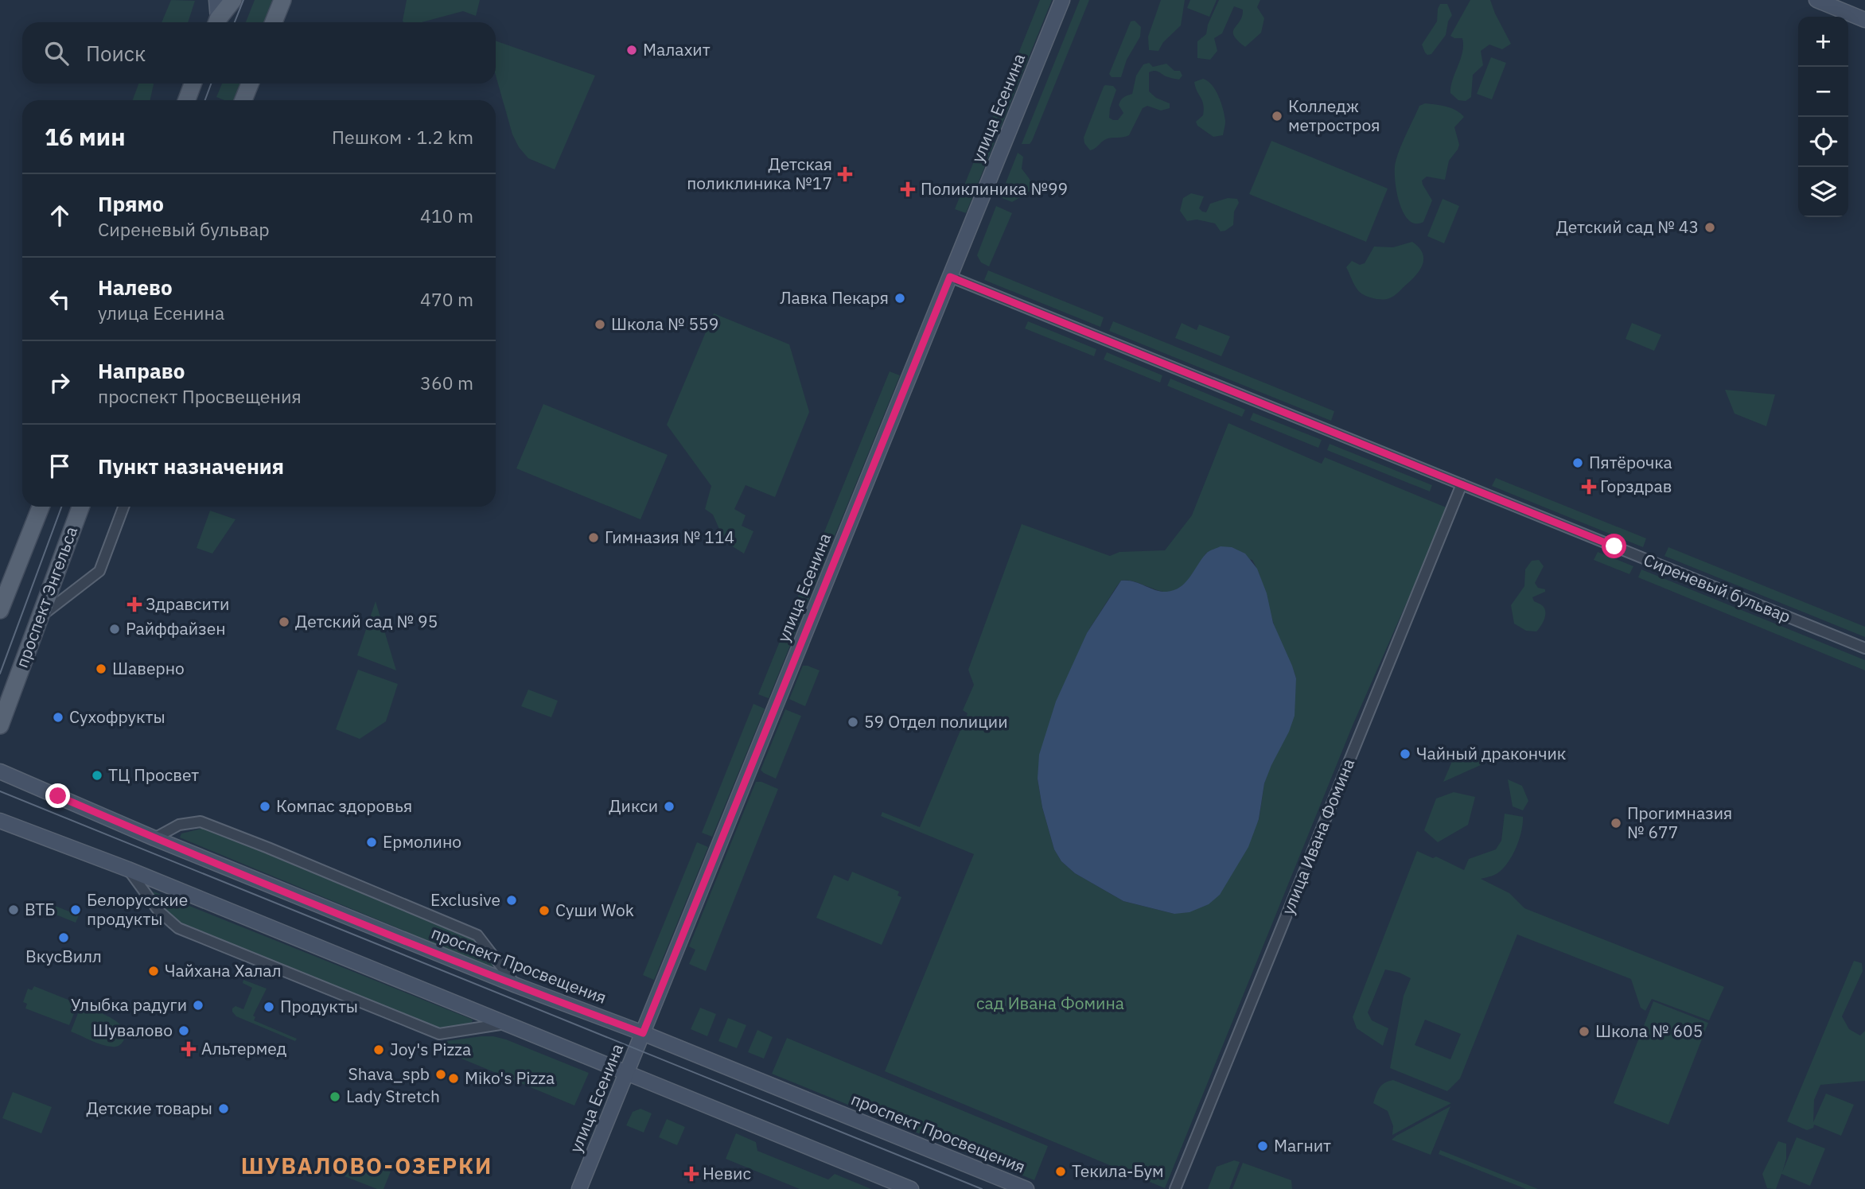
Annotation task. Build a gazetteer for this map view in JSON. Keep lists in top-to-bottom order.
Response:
{
  "streets": {
    "main road": ["улица Есенина", "проспект Энгельса", "проспект Просвещения"],
    "street": ["Сиреневый бульвар", "улица Ивана Фомина"]
  },
  "crossings": [
    ["улица Есенина", "Сиреневый бульвар"],
    ["улица Есенина", "проспект Просвещения"],
    ["Сиреневый бульвар", "улица Ивана Фомина"]
  ],
  "districts": ["ШУВАЛОВО-ОЗЕРКИ"],
  "parks": ["сад Ивана Фомина"],
  "places": {
    "other": [
      "Малахит",
      "Колледж метростроя",
      "Детский сад № 43",
      "Лавка Пекаря",
      "Школа № 559",
      "Пятёрочка",
      "Гимназия № 114",
      "Детский сад № 95",
      "Райффайзен",
      "Шаверно",
      "Сухофрукты",
      "59 Отдел полиции",
      "Чайный дракончик",
      "ТЦ Просвет",
      "Компас здоровья",
      "Дикси",
      "Прогимназия № 677",
      "Ермолино",
      "Exclusive",
      "ВТБ",
      "Белорусские продукты",
      "Суши Wok",
      "ВкусВилл",
      "Чайхана Халал",
      "Улыбка радуги",
      "Продукты",
      "Шувалово",
      "Школа № 605",
      "Joy's Pizza",
      "Shava_spb",
      "Miko's Pizza",
      "Lady Stretch",
      "Детские товары",
      "Магнит",
      "Текила-Бум"
    ],
    "health": [
      "Детская поликлиника №17",
      "Поликлиника №99",
      "Горздрав",
      "Здравсити",
      "Альтермед",
      "Невис"
    ]
  },
  "page": {
    "map_buttons": ["+", "−"],
    "search": "Поиск",
    "heading": ["16 мин", "Пешком · 1.2 km"],
    "list": [
      ["Прямо", "Сиреневый бульвар", "410 m"],
      ["Налево", "улица Есенина", "470 m"],
      ["Направо", "проспект Просвещения", "360 m"],
      "Пункт назначения"
    ]
  }
}
